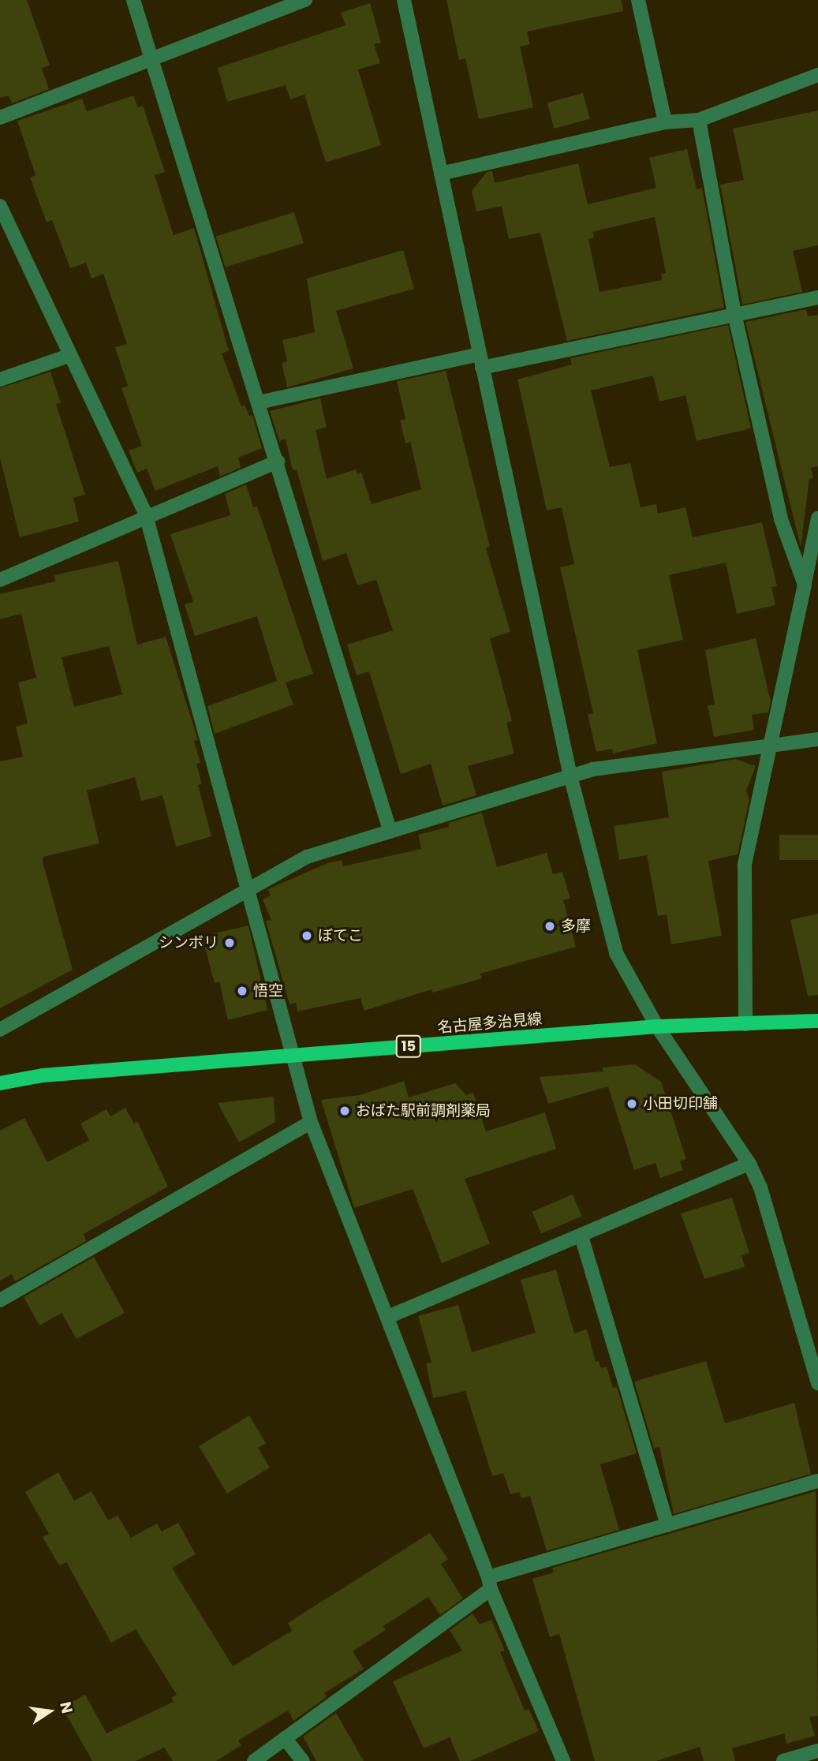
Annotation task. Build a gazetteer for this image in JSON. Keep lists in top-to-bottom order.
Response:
{
  "streets": {
    "main road": ["名古屋多治見線", "15"]
  },
  "places": [
    "多摩",
    "ぼてこ",
    "シンボリ",
    "悟空",
    "小田切印舗",
    "おばた駅前調剤薬局"
  ],
  "north": "right"
}
